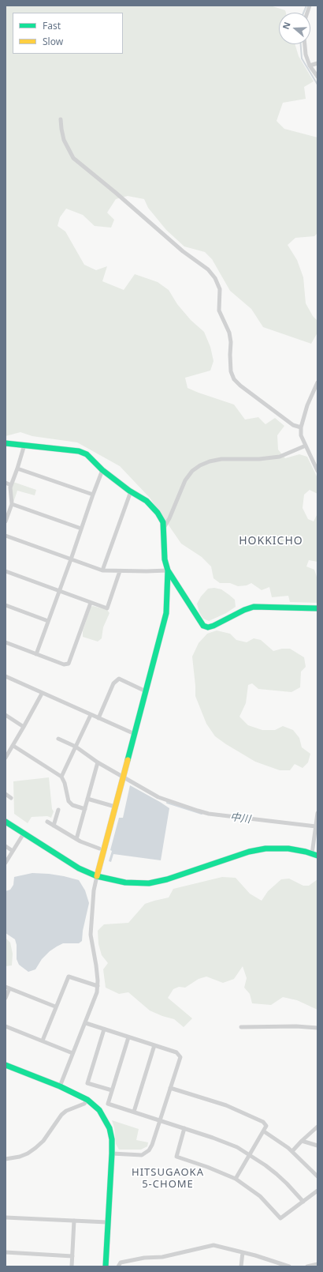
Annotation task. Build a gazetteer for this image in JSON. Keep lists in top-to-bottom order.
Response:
{
  "districts": ["HOKKICHO", "HITSUGAOKA 5-CHOME"],
  "water": ["中川"],
  "legend": ["Fast", "Slow"],
  "north": "left"
}
